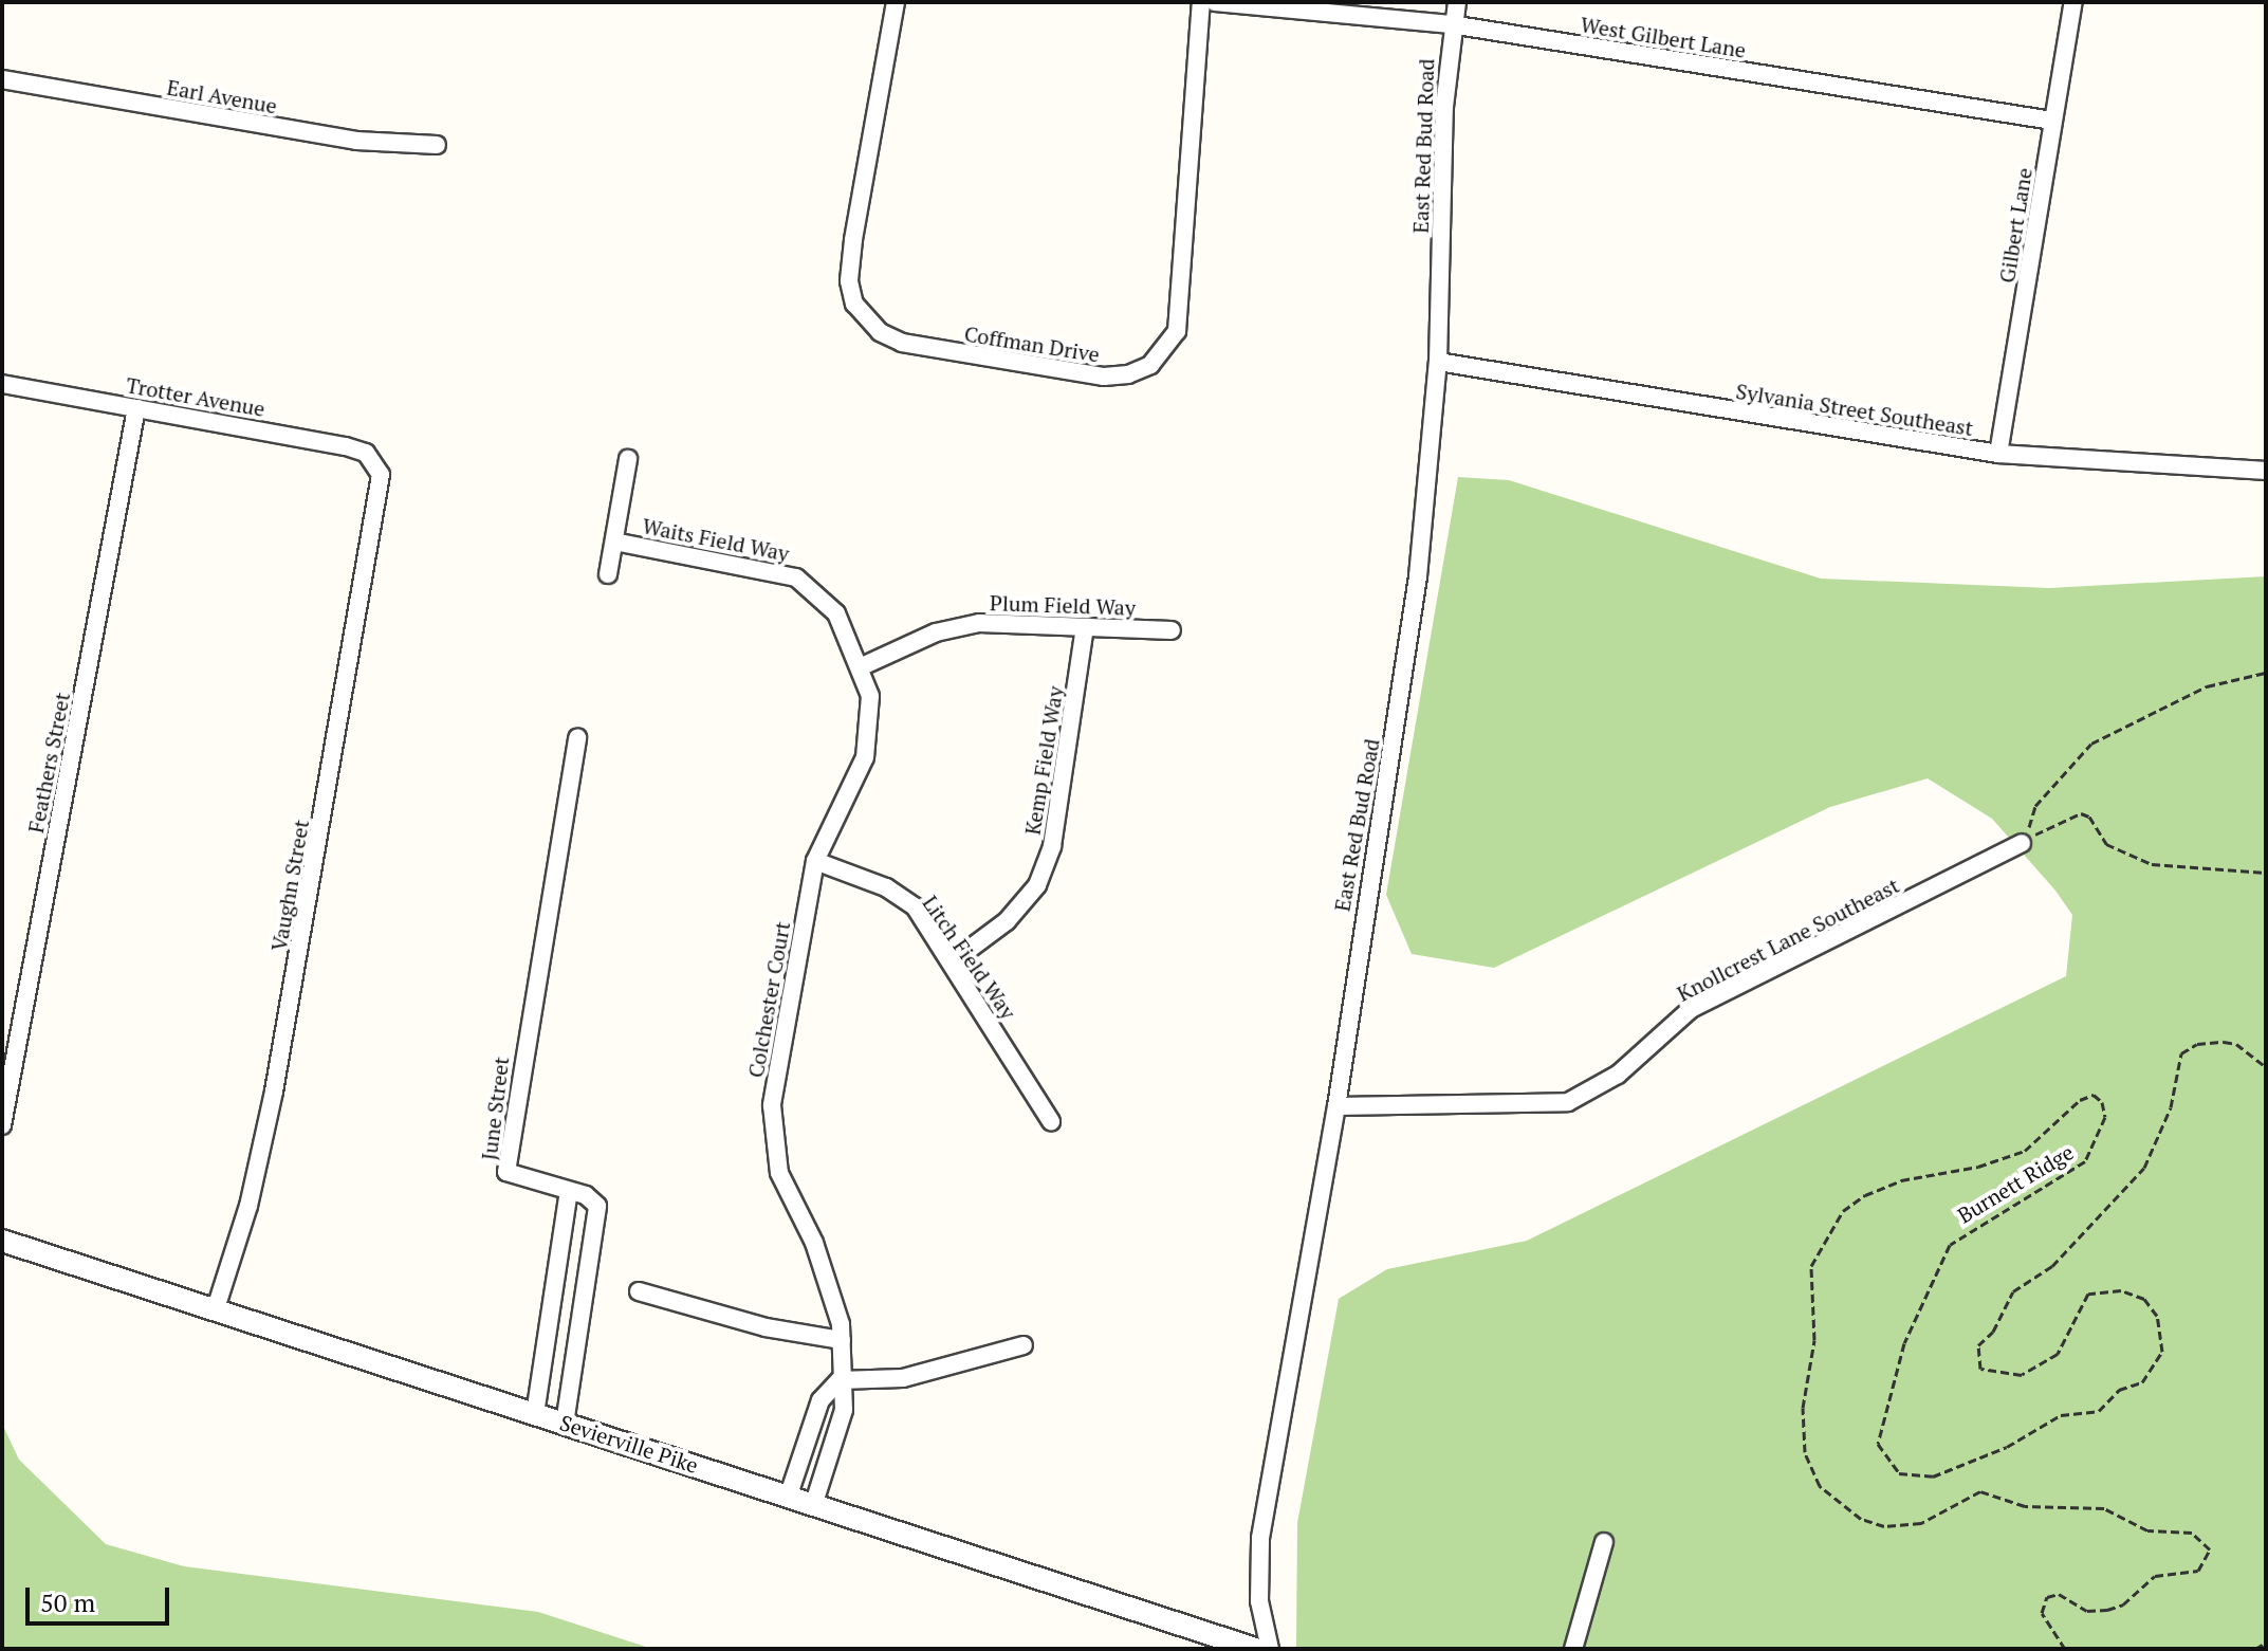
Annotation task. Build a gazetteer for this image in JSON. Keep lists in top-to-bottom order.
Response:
{
  "streets": {
    "street": [
      "West Gilbert Lane",
      "Earl Avenue",
      "East Red Bud Road",
      "Gilbert Lane",
      "Coffman Drive",
      "Trotter Avenue",
      "Sylvania Street Southeast",
      "Waits Field Way",
      "Plum Field Way",
      "Kemp Field Way",
      "Feathers Street",
      "Vaughn Street",
      "Knollcrest Lane Southeast",
      "Litch Field Way",
      "Colchester Court",
      "June Street",
      "Sevierville Pike"
    ],
    "path": ["Burnett Ridge"]
  },
  "crossings": [
    ["West Gilbert Lane", "East Red Bud Road"],
    ["West Gilbert Lane", "Gilbert Lane"],
    ["East Red Bud Road", "Sylvania Street Southeast"],
    ["East Red Bud Road", "Knollcrest Lane Southeast"],
    ["Gilbert Lane", "Sylvania Street Southeast"],
    ["Trotter Avenue", "Feathers Street"],
    ["Trotter Avenue", "Vaughn Street"],
    ["Waits Field Way", "Plum Field Way"],
    ["Waits Field Way", "Colchester Court"],
    ["Plum Field Way", "Kemp Field Way"],
    ["Plum Field Way", "Colchester Court"],
    ["Kemp Field Way", "Litch Field Way"],
    ["Vaughn Street", "Sevierville Pike"],
    ["Litch Field Way", "Colchester Court"],
    ["Colchester Court", "Sevierville Pike"],
    ["June Street", "Sevierville Pike"]
  ],
  "scale_bar": "50 m"
}
